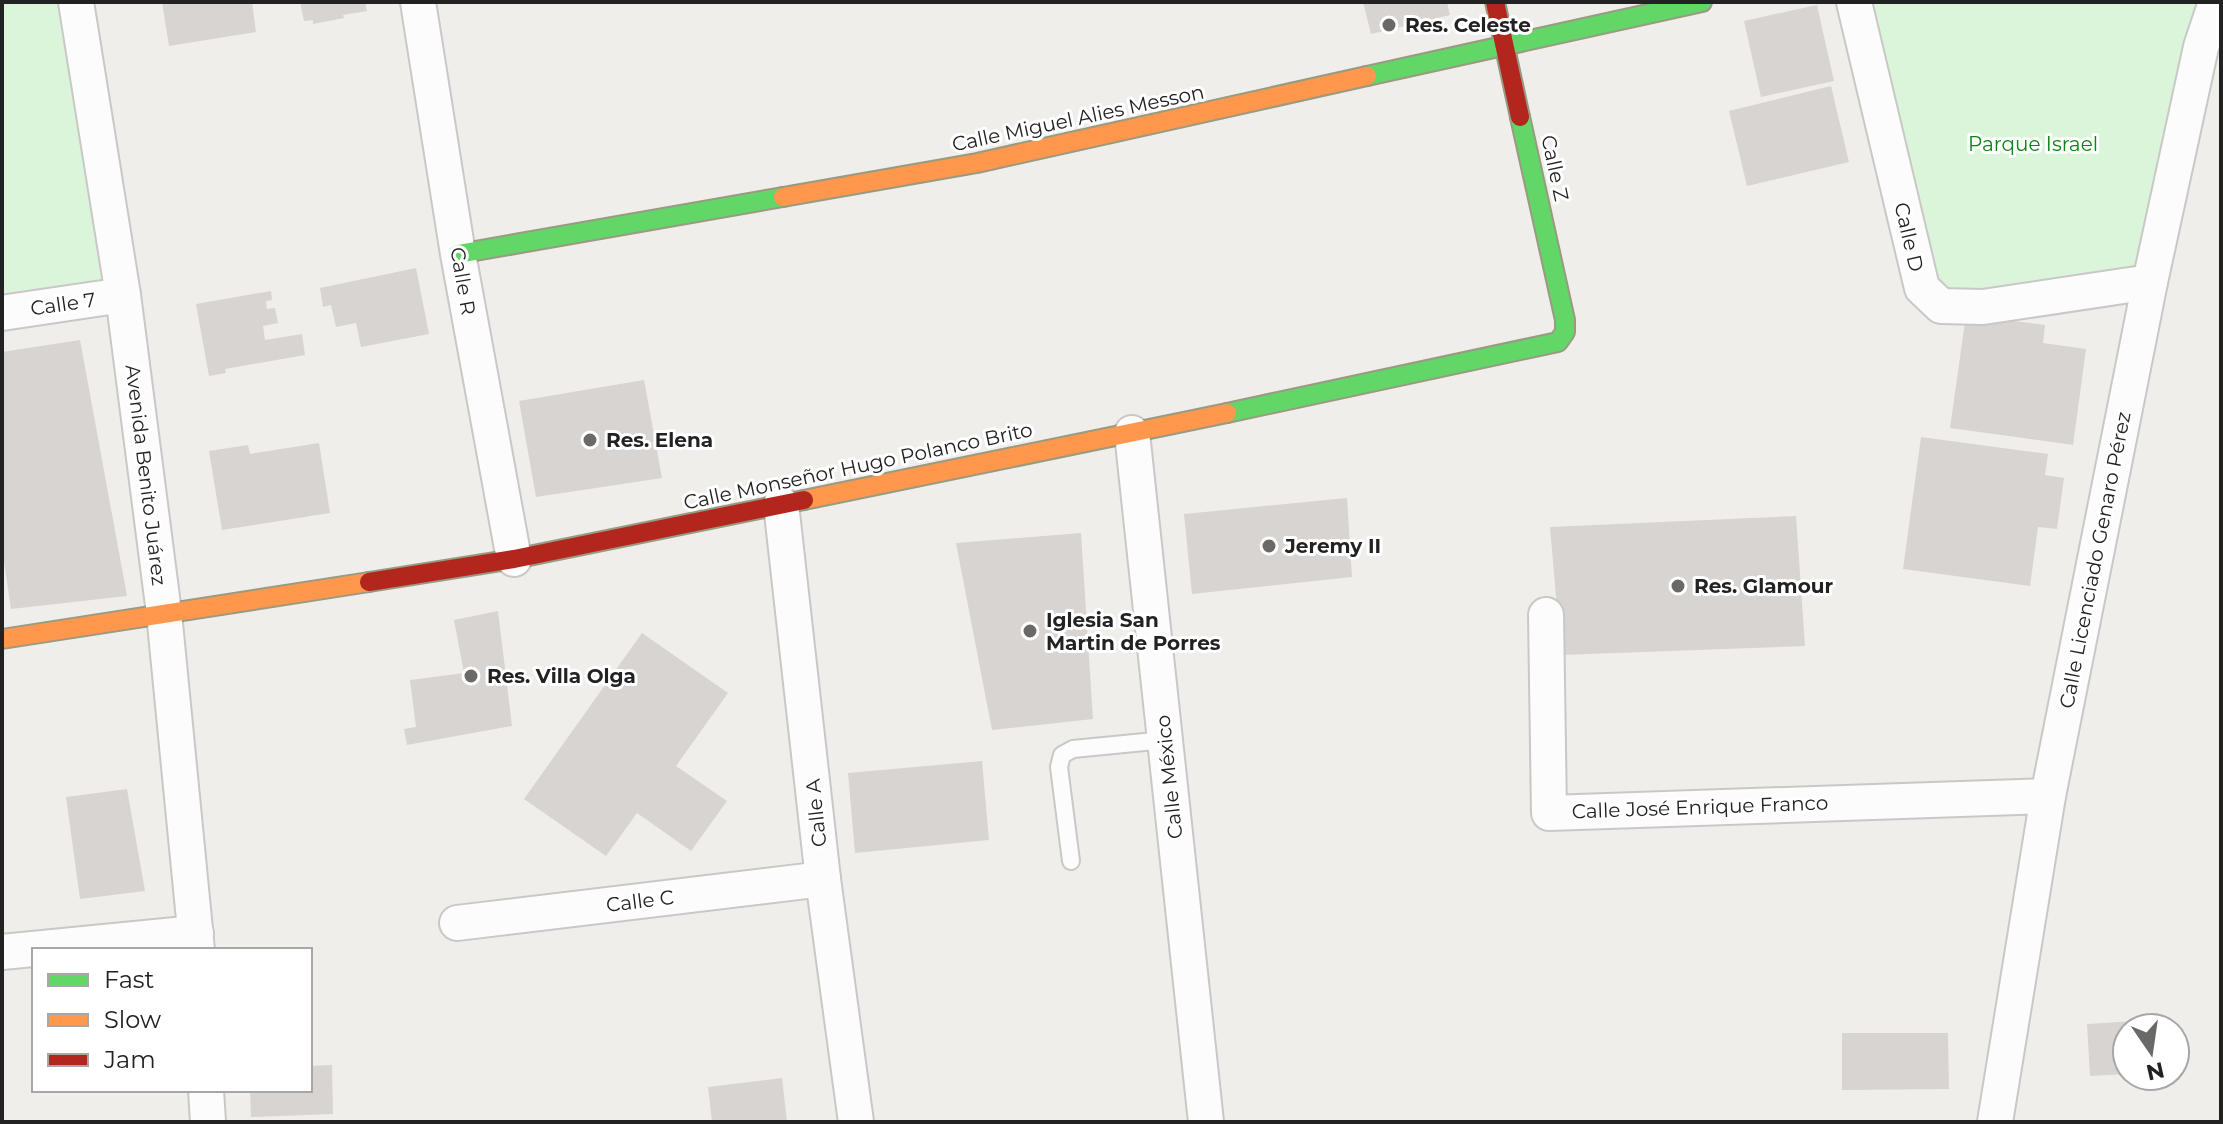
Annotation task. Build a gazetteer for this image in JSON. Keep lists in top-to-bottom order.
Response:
{
  "streets": {
    "street": [
      "Calle Miguel Alies Messon",
      "Calle Z",
      "Calle D",
      "Calle R",
      "Calle 7",
      "Calle Monseñor Hugo Polanco Brito",
      "Avenida Benito Juárez",
      "Calle Licenciado Genaro Pérez",
      "Calle México",
      "Calle José Enrique Franco",
      "Calle A",
      "Calle C"
    ]
  },
  "crossings": [
    ["Calle Miguel Alies Messon", "Calle Z"],
    ["Calle Miguel Alies Messon", "Calle R"],
    ["Calle Z", "Calle Monseñor Hugo Polanco Brito"],
    ["Calle D", "Calle Licenciado Genaro Pérez"],
    ["Calle R", "Calle Monseñor Hugo Polanco Brito"],
    ["Calle 7", "Avenida Benito Juárez"],
    ["Calle Monseñor Hugo Polanco Brito", "Avenida Benito Juárez"],
    ["Calle Monseñor Hugo Polanco Brito", "Calle México"],
    ["Calle Monseñor Hugo Polanco Brito", "Calle A"],
    ["Calle Licenciado Genaro Pérez", "Calle José Enrique Franco"],
    ["Calle A", "Calle C"]
  ],
  "parks": ["Parque Israel"],
  "places": [
    "Res. Celeste",
    "Res. Elena",
    "Jeremy II",
    "Res. Glamour",
    "Iglesia San Martin de Porres",
    "Res. Villa Olga"
  ],
  "legend": ["Fast", "Slow", "Jam"],
  "north": "bottom"
}
